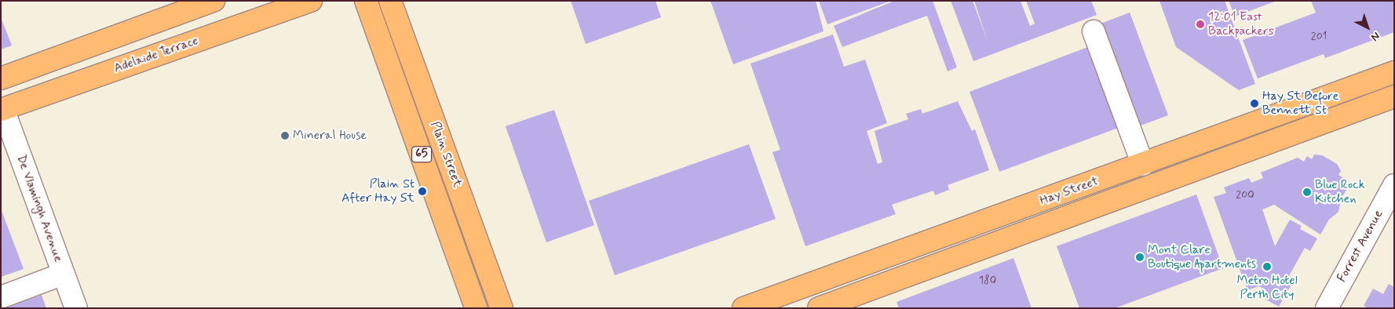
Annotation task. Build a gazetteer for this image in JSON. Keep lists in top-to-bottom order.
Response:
{
  "streets": {
    "main road": [
      "Adelaide Terrace",
      "65",
      "Plain Street",
      "Hay Street"
    ],
    "street": ["De Vlamingh Avenue", "Forrest Avenue"]
  },
  "crossings": [
    ["Adelaide Terrace", "De Vlamingh Avenue"]
  ],
  "places": [
    "12:01 East Backpackers",
    "Hay St Before Bennett St",
    "Mineral House",
    "Plain St After Hay St",
    "Blue Rock Kitchen",
    "Mont Clare Boutique Apartments",
    "Metro Hotel Perth City"
  ],
  "house_numbers": ["201", "200", "180"],
  "north": "bottom right"
}
